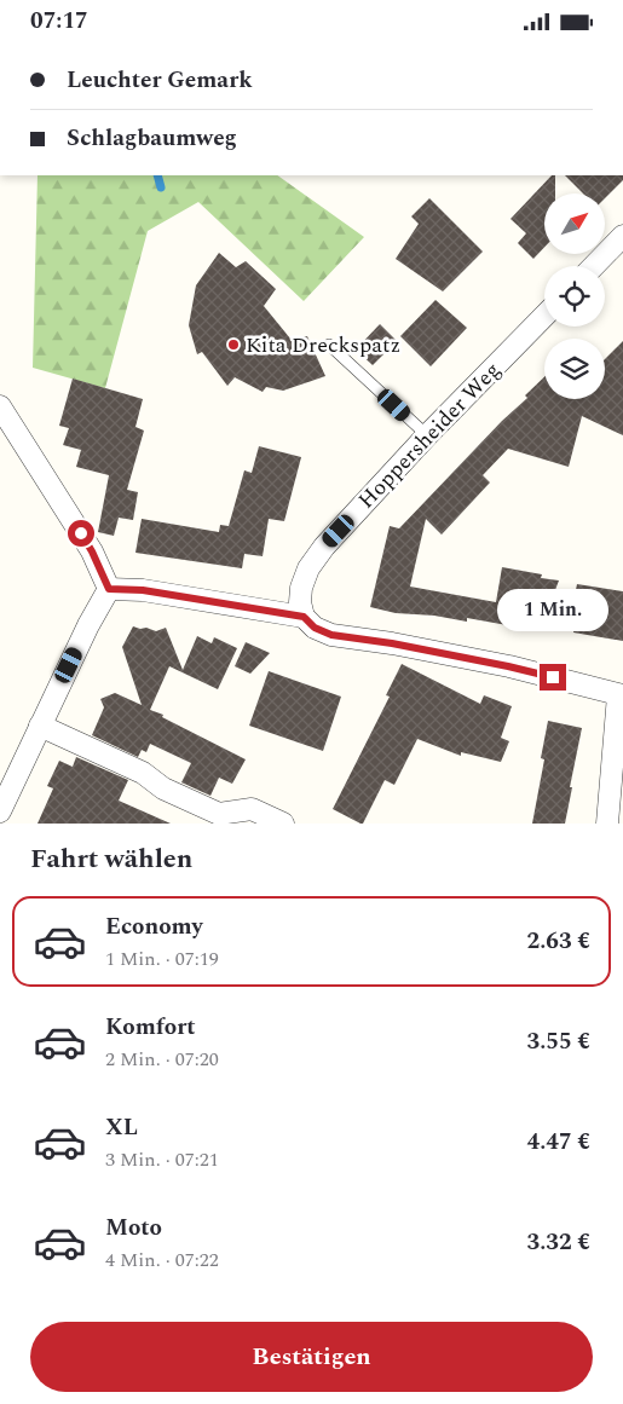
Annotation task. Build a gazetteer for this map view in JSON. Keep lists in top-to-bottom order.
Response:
{
  "streets": {
    "street": ["Hoppersheider Weg"]
  },
  "places": ["Kita Dreckspatz"],
  "north": "top right",
  "page": {
    "status": "07:17",
    "banner": ["Leuchter Gemark", "Schlagbaumweg"],
    "bubble": "1 Min.",
    "heading": "Fahrt wählen",
    "list": [
      {
        "name": "Economy",
        "note": "1 Min. · 07:19",
        "value": "2.63 €"
      },
      {
        "name": "Komfort",
        "note": "2 Min. · 07:20",
        "value": "3.55 €"
      },
      {
        "name": "XL",
        "note": "3 Min. · 07:21",
        "value": "4.47 €"
      },
      {
        "name": "Moto",
        "note": "4 Min. · 07:22",
        "value": "3.32 €"
      }
    ],
    "buttons": "Bestätigen"
  }
}
